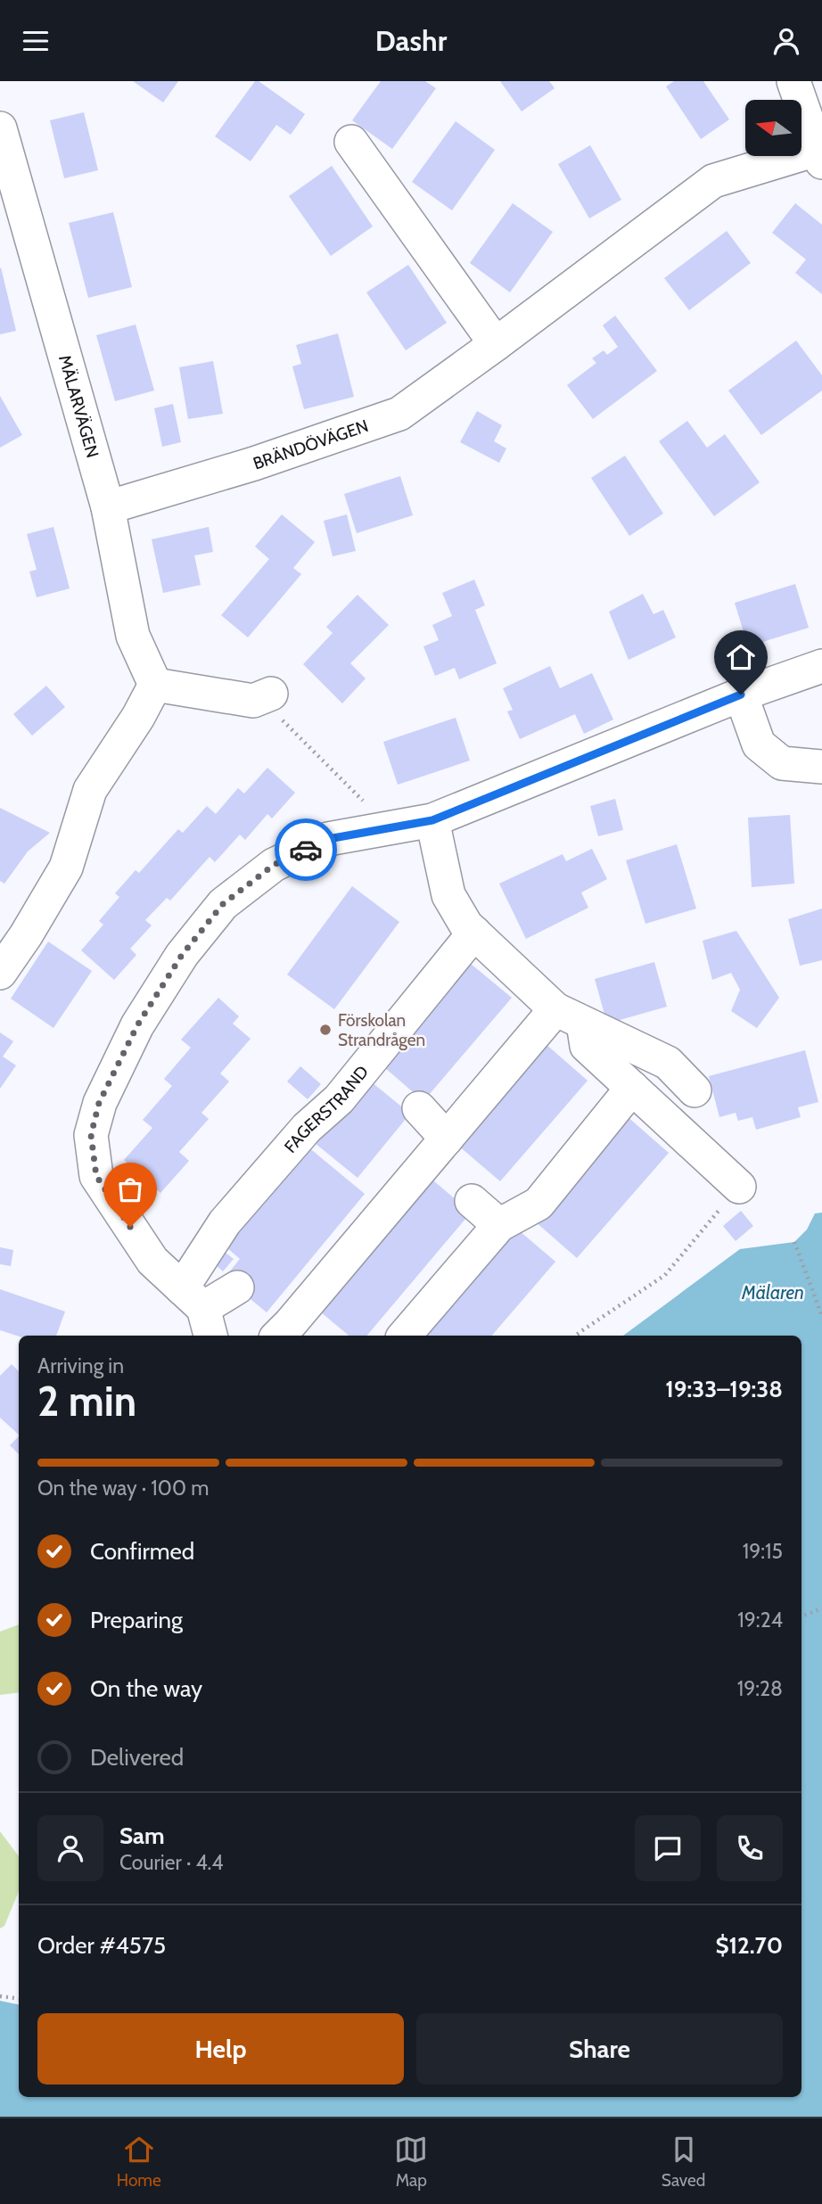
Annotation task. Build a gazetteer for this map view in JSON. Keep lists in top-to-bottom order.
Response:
{
  "streets": {
    "street": ["MÄLARVÄGEN", "BRÄNDÖVÄGEN", "FAGERSTRAND"]
  },
  "crossings": [
    ["MÄLARVÄGEN", "BRÄNDÖVÄGEN"]
  ],
  "water": ["Mälaren"],
  "places": ["Förskolan Strandrågen"],
  "north": "left",
  "page": {
    "header": "Dashr",
    "heading": ["2 min", "Arriving in", "19:33–19:38"],
    "panel": [
      "Sam",
      "Courier · 4.4",
      "Order #4575",
      "$12.70"
    ],
    "bar": "On the way · 100 m",
    "list": [
      ["Confirmed", "19:15"],
      ["Preparing", "19:24"],
      ["On the way", "19:28"],
      "Delivered"
    ],
    "buttons": ["Help", "Share"],
    "tabs": ["Home", "Map", "Saved"]
  }
}
